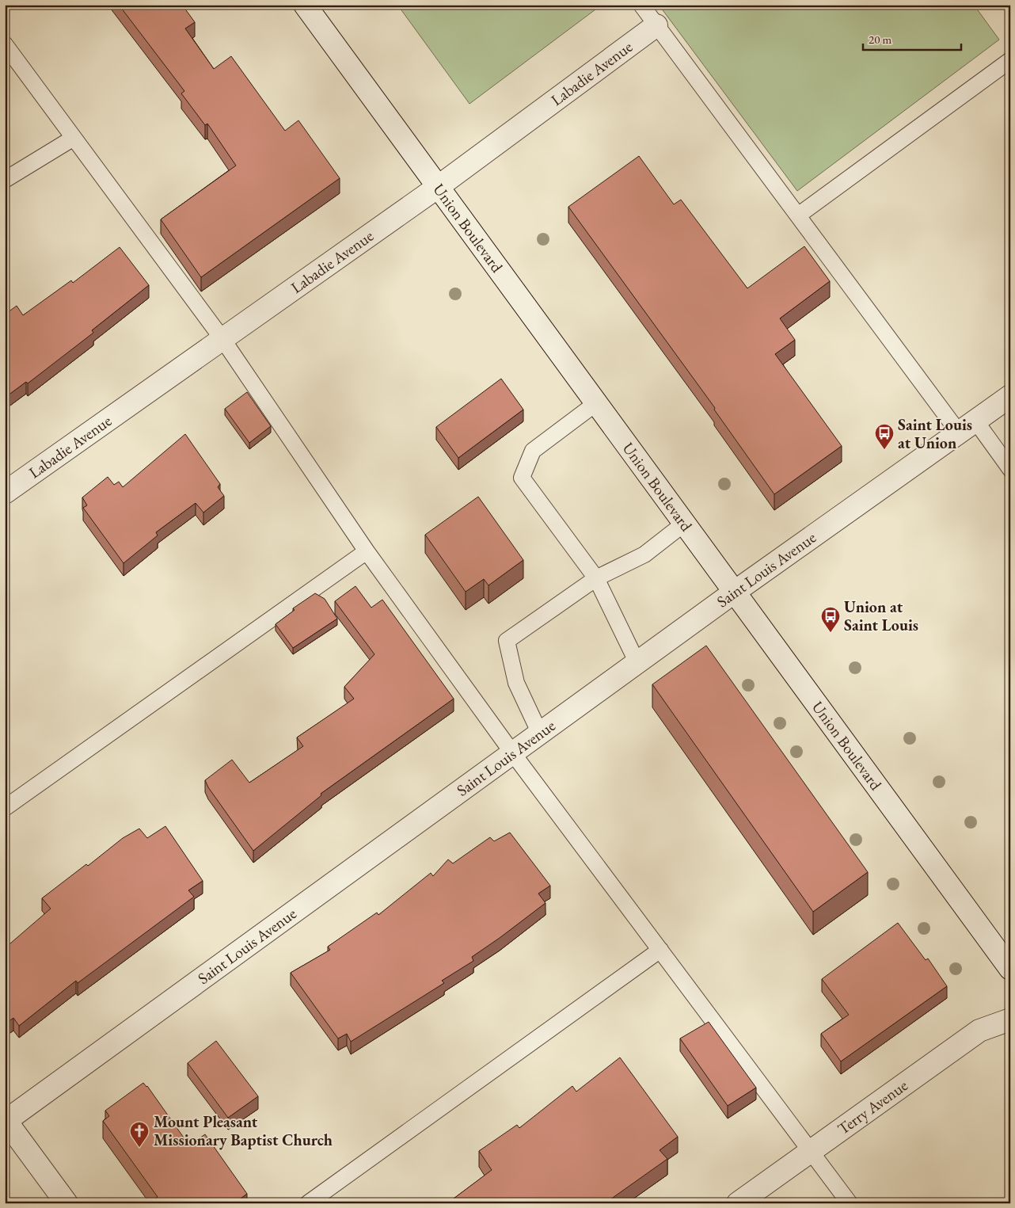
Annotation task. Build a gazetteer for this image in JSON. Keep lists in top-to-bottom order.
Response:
{
  "streets": {
    "street": [
      "Labadie Avenue",
      "Union Boulevard",
      "Saint Louis Avenue",
      "Terry Avenue"
    ]
  },
  "crossings": [
    ["Labadie Avenue", "Union Boulevard"],
    ["Union Boulevard", "Saint Louis Avenue"]
  ],
  "places": {
    "bus stop": ["Saint Louis at Union", "Union at Saint Louis"],
    "church": ["Mount Pleasant Missionary Baptist Church"]
  },
  "scale_bar": "20 m"
}
